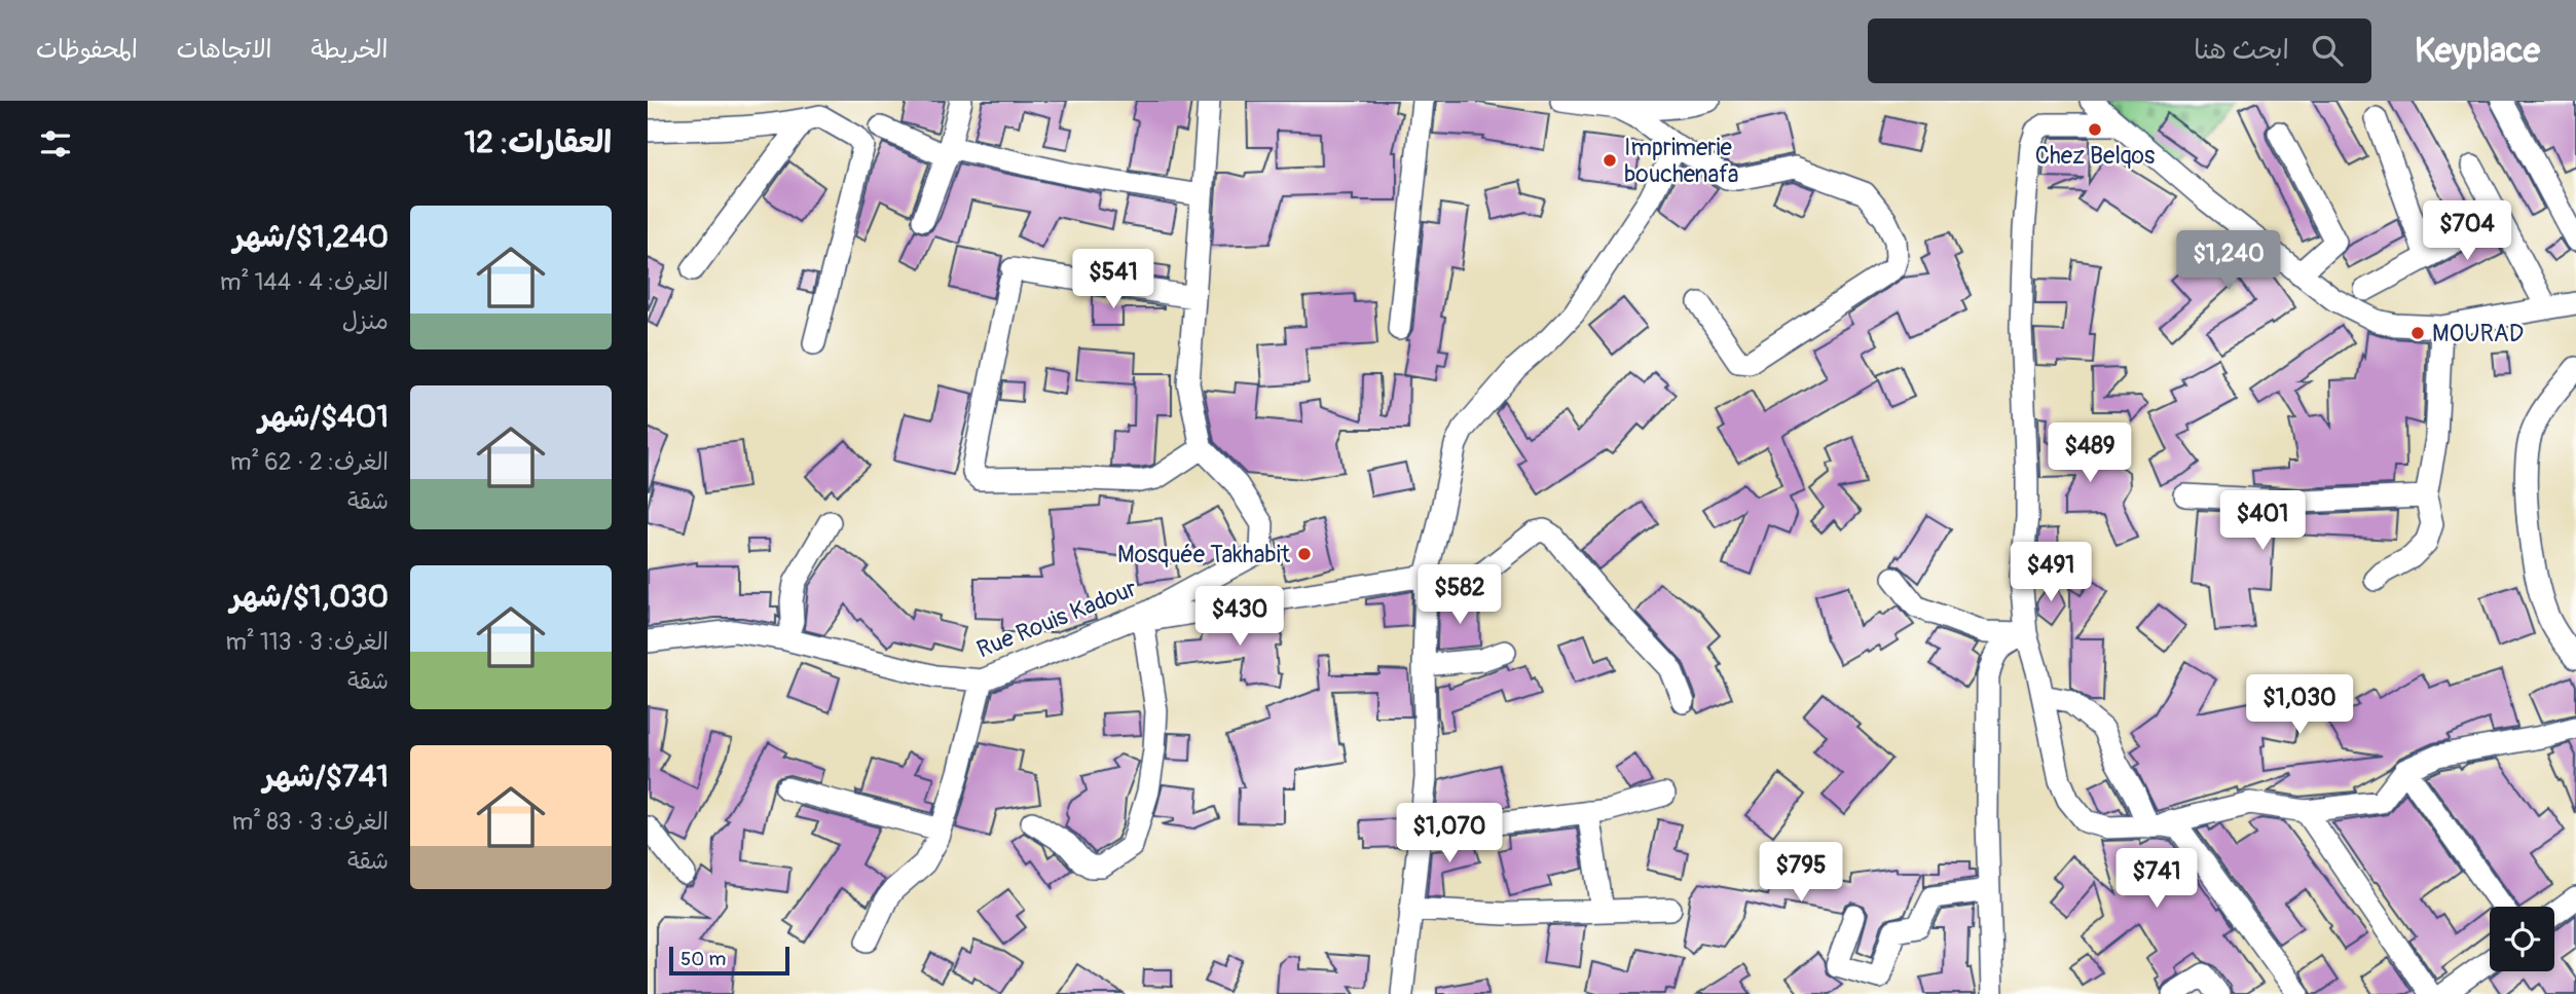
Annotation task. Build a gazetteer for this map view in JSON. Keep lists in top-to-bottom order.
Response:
{
  "streets": {
    "street": ["Rue Rouis Kadour"]
  },
  "places": [
    "Chez Belqos",
    "Imprimerie bouchenafa",
    "MOURAD",
    "Mosquée Takhabit"
  ],
  "scale_bar": "50 m",
  "page": {
    "header": "Keyplace",
    "search": "ابحث هنا",
    "nav": ["الخريطة", "الاتجاهات", "المحفوظات"],
    "heading": "العقارات: 12",
    "list": [
      {
        "name": "$1,240/شهر",
        "note": "الغرف: 4 · 144 m² · منزل"
      },
      {
        "name": "$401/شهر",
        "note": "الغرف: 2 · 62 m² · شقة"
      },
      {
        "name": "$1,030/شهر",
        "note": "الغرف: 3 · 113 m² · شقة"
      },
      {
        "name": "$741/شهر",
        "note": "الغرف: 3 · 83 m² · شقة"
      }
    ],
    "price": [
      "$704",
      "$1,240",
      "$541",
      "$489",
      "$401",
      "$491",
      "$582",
      "$430",
      "$1,030",
      "$1,070",
      "$795",
      "$741"
    ],
    "scale": "50 m"
  }
}
